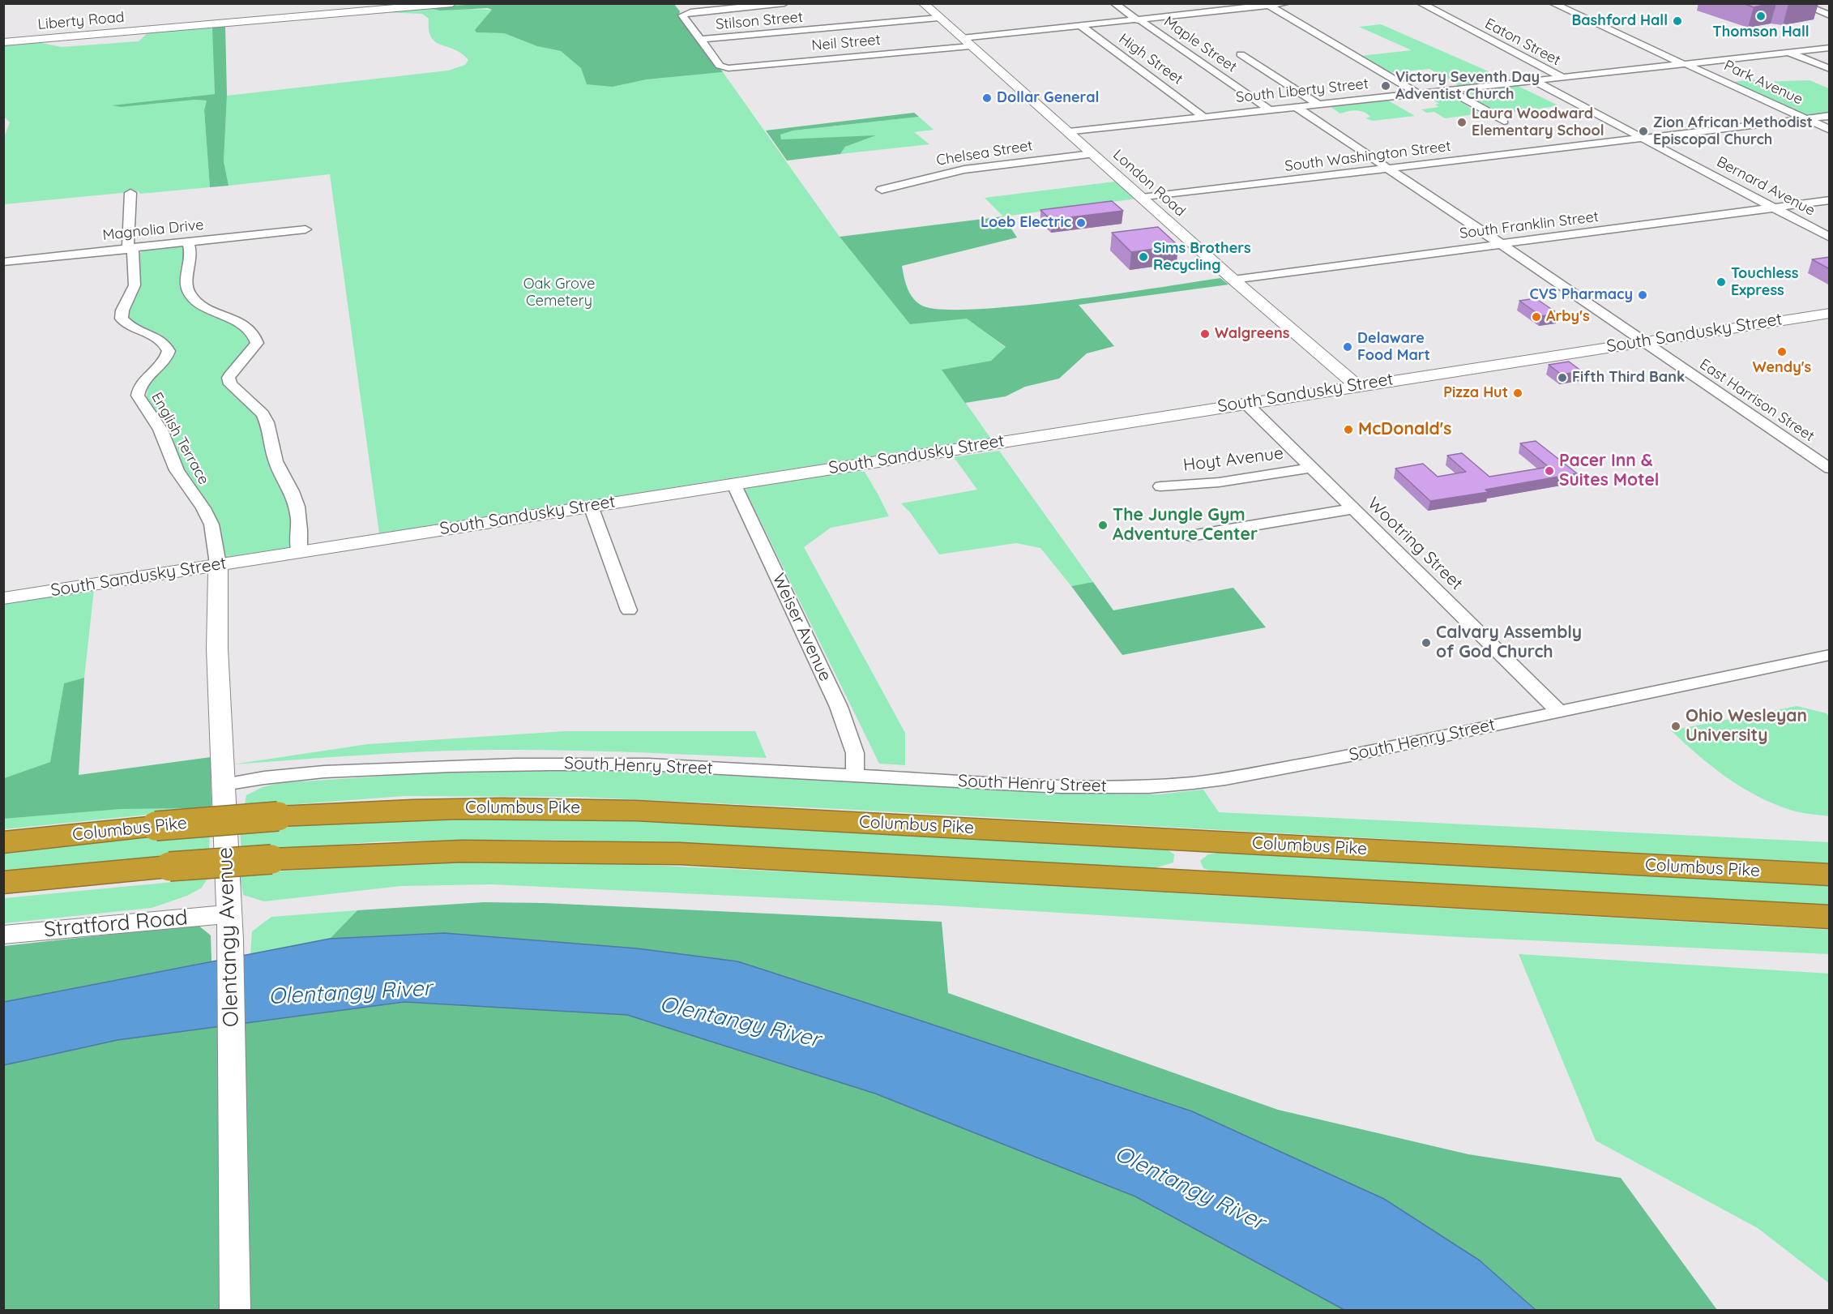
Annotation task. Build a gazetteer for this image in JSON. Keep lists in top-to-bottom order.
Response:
{
  "streets": {
    "highway": ["Columbus Pike"],
    "street": [
      "Liberty Road",
      "Stilson Street",
      "Eaton Street",
      "Neil Street",
      "Maple Street",
      "High Street",
      "Park Avenue",
      "South Liberty Street",
      "Chelsea Street",
      "South Washington Street",
      "London Road",
      "Bernard Avenue",
      "South Franklin Street",
      "Magnolia Drive",
      "South Sandusky Street",
      "East Harrison Street",
      "English Terrace",
      "Hoyt Avenue",
      "Wootring Street",
      "Weiser Avenue",
      "South Henry Street",
      "Stratford Road",
      "Olentangy Avenue"
    ]
  },
  "crossings": [
    ["Stilson Street", "Neil Street"],
    ["Stilson Street", "London Road"],
    ["Eaton Street", "South Liberty Street"],
    ["Neil Street", "Maple Street"],
    ["Neil Street", "High Street"],
    ["Neil Street", "London Road"],
    ["Maple Street", "South Liberty Street"],
    ["High Street", "South Liberty Street"],
    ["Park Avenue", "South Liberty Street"],
    ["Park Avenue", "South Washington Street"],
    ["South Liberty Street", "London Road"],
    ["South Liberty Street", "Bernard Avenue"],
    ["South Liberty Street", "East Harrison Street"],
    ["Chelsea Street", "London Road"],
    ["South Washington Street", "London Road"],
    ["South Washington Street", "Bernard Avenue"],
    ["South Washington Street", "East Harrison Street"],
    ["London Road", "South Franklin Street"],
    ["London Road", "South Sandusky Street"],
    ["Bernard Avenue", "South Franklin Street"],
    ["South Franklin Street", "East Harrison Street"],
    ["Magnolia Drive", "English Terrace"],
    ["South Sandusky Street", "East Harrison Street"],
    ["South Sandusky Street", "English Terrace"],
    ["South Sandusky Street", "Wootring Street"],
    ["South Sandusky Street", "Weiser Avenue"],
    ["South Sandusky Street", "Olentangy Avenue"],
    ["English Terrace", "Olentangy Avenue"],
    ["Hoyt Avenue", "Wootring Street"],
    ["Wootring Street", "South Henry Street"],
    ["Weiser Avenue", "South Henry Street"],
    ["South Henry Street", "Olentangy Avenue"],
    ["Stratford Road", "Olentangy Avenue"]
  ],
  "water": ["Olentangy River"],
  "parks": ["Oak Grove Cemetery"],
  "places": [
    "Thomson Hall",
    "Bashford Hall",
    "Victory Seventh Day Adventist Church",
    "Dollar General",
    "Laura Woodward Elementary School",
    "Zion African Methodist Episcopal Church",
    "Loeb Electric",
    "Sims Brothers Recycling",
    "Touchless Express",
    "CVS Pharmacy",
    "Arby's",
    "Walgreens",
    "Delaware Food Mart",
    "Wendy's",
    "Fifth Third Bank",
    "Pizza Hut",
    "McDonald's",
    "Pacer Inn & Suites Motel",
    "The Jungle Gym Adventure Center",
    "Calvary Assembly of God Church",
    "Ohio Wesleyan University"
  ]
}
